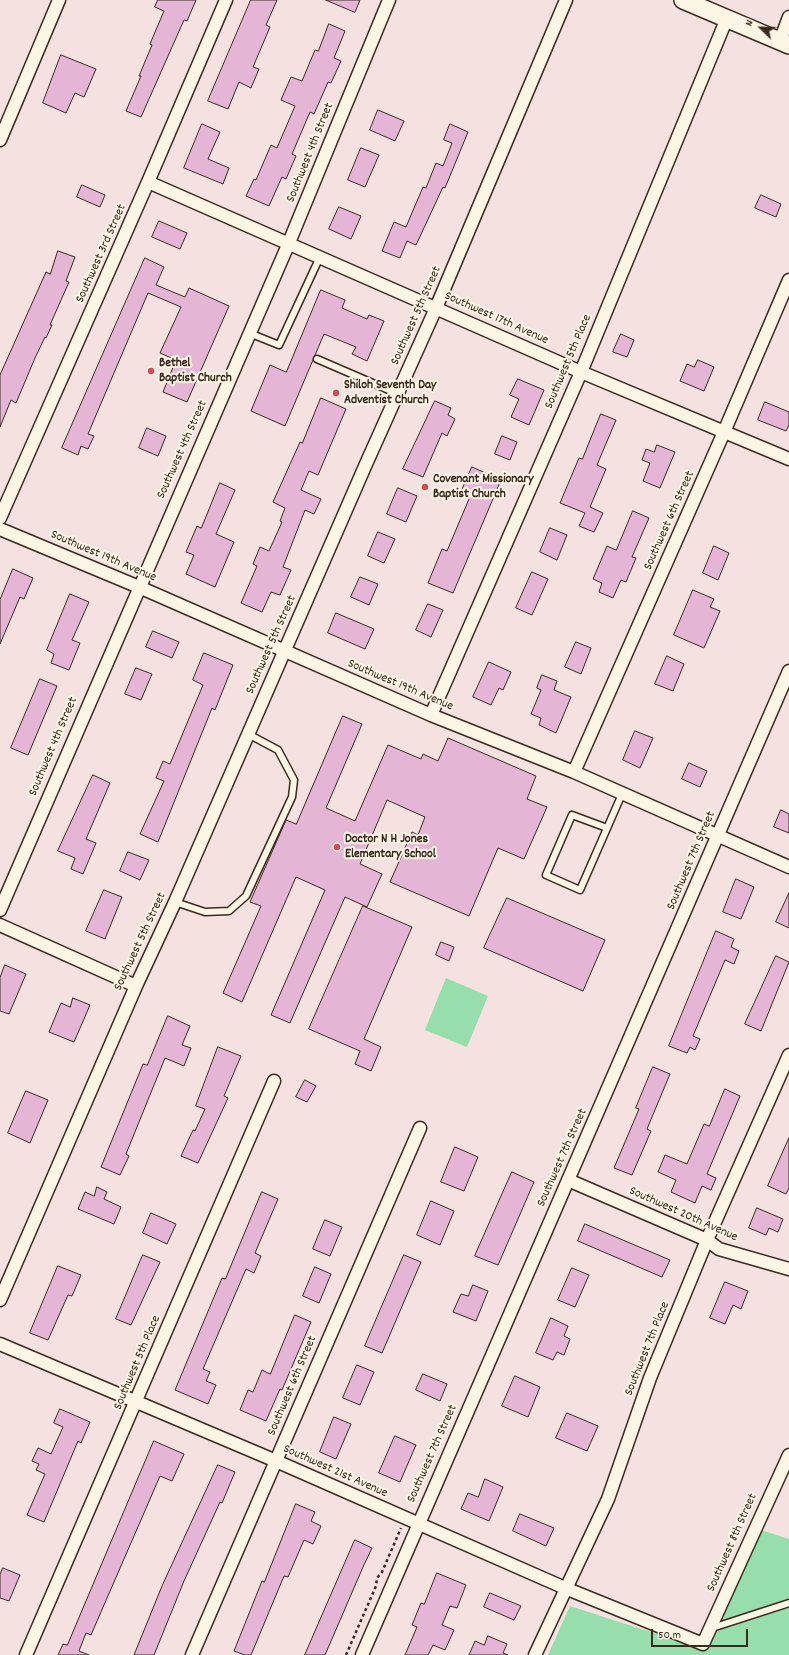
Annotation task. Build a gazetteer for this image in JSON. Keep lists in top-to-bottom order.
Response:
{
  "streets": {
    "street": [
      "Southwest 4th Street",
      "Southwest 3rd Street",
      "Southwest 5th Street",
      "Southwest 17th Avenue",
      "Southwest 5th Place",
      "Southwest 6th Street",
      "Southwest 19th Avenue",
      "Southwest 7th Street",
      "Southwest 20th Avenue",
      "Southwest 7th Place",
      "Southwest 21st Avenue",
      "Southwest 8th Street"
    ]
  },
  "crossings": [
    ["Southwest 4th Street", "Southwest 17th Avenue"],
    ["Southwest 4th Street", "Southwest 19th Avenue"],
    ["Southwest 3rd Street", "Southwest 17th Avenue"],
    ["Southwest 5th Street", "Southwest 17th Avenue"],
    ["Southwest 5th Street", "Southwest 19th Avenue"],
    ["Southwest 17th Avenue", "Southwest 5th Place"],
    ["Southwest 17th Avenue", "Southwest 6th Street"],
    ["Southwest 5th Place", "Southwest 19th Avenue"],
    ["Southwest 5th Place", "Southwest 21st Avenue"],
    ["Southwest 6th Street", "Southwest 19th Avenue"],
    ["Southwest 6th Street", "Southwest 21st Avenue"],
    ["Southwest 19th Avenue", "Southwest 7th Street"],
    ["Southwest 7th Street", "Southwest 20th Avenue"],
    ["Southwest 7th Street", "Southwest 21st Avenue"],
    ["Southwest 20th Avenue", "Southwest 7th Place"],
    ["Southwest 7th Place", "Southwest 21st Avenue"],
    ["Southwest 21st Avenue", "Southwest 8th Street"]
  ],
  "places": [
    "Bethel Baptist Church",
    "Shiloh Seventh Day Adventist Church",
    "Covenant Missionary Baptist Church",
    "Doctor N H Jones Elementary School"
  ],
  "scale_bar": "50 m",
  "north": "top left"
}
